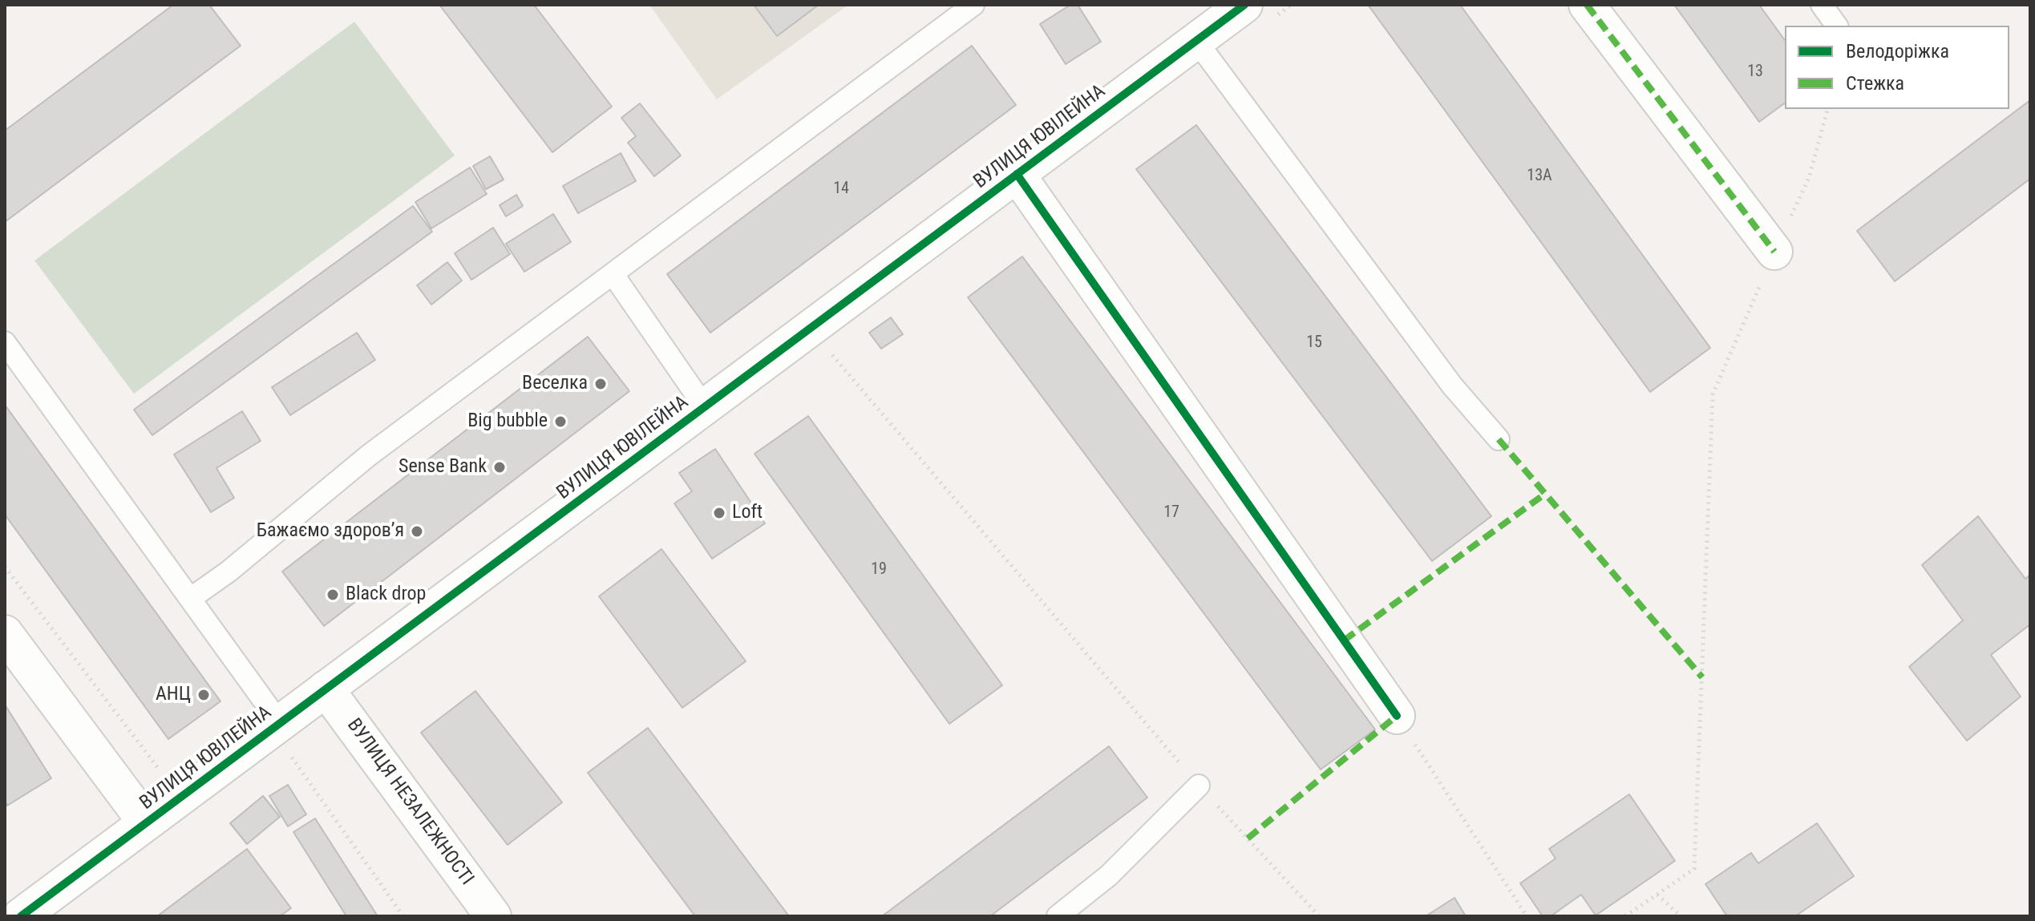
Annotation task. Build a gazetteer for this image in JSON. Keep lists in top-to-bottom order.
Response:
{
  "streets": {
    "street": ["ВУЛИЦЯ ЮВІЛЕЙНА", "ВУЛИЦЯ НЕЗАЛЕЖНОСТІ"]
  },
  "crossings": [
    ["ВУЛИЦЯ ЮВІЛЕЙНА", "ВУЛИЦЯ НЕЗАЛЕЖНОСТІ"]
  ],
  "places": [
    "Веселка",
    "Big bubble",
    "Sense Bank",
    "Loft",
    "Бажаємо здоровʼя",
    "Black drop",
    "АНЦ"
  ],
  "house_numbers": [
    "13",
    "13А",
    "14",
    "15",
    "17",
    "19"
  ],
  "legend": ["Велодоріжка", "Стежка"]
}
